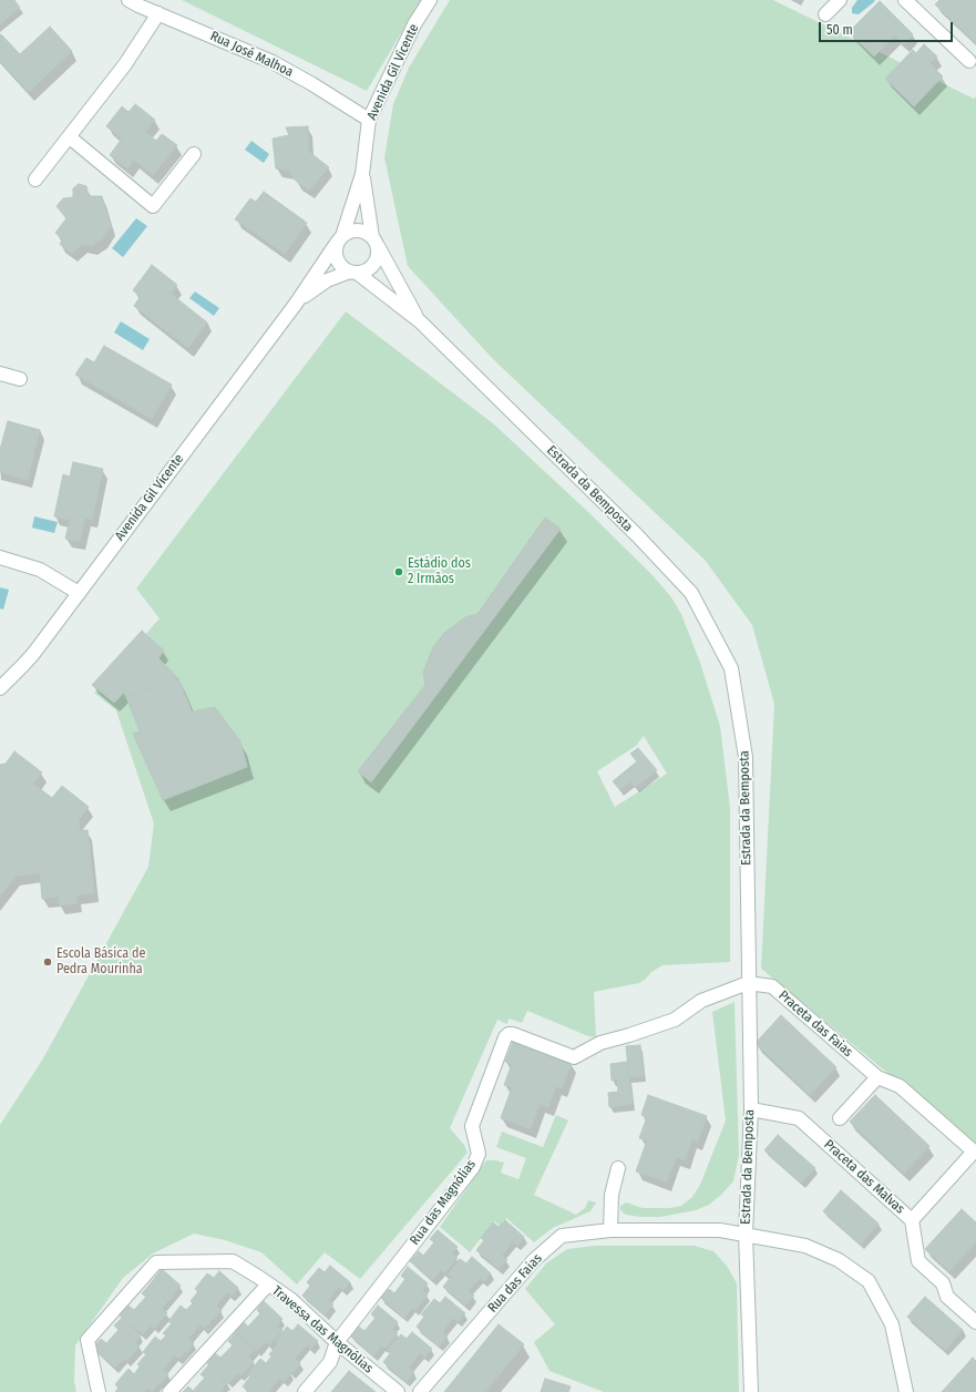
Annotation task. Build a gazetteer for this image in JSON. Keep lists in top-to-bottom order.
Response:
{
  "streets": {
    "street": [
      "Rua José Malhoa",
      "Avenida Gil Vicente",
      "Estrada da Bemposta",
      "Praceta das Faias",
      "Praceta das Malvas",
      "Rua das Magnólias",
      "Rua das Faias",
      "Travessa das Magnólias"
    ]
  },
  "crossings": [
    ["Rua José Malhoa", "Avenida Gil Vicente"],
    ["Estrada da Bemposta", "Praceta das Faias"],
    ["Estrada da Bemposta", "Praceta das Malvas"],
    ["Estrada da Bemposta", "Rua das Magnólias"],
    ["Estrada da Bemposta", "Rua das Faias"],
    ["Praceta das Faias", "Praceta das Malvas"],
    ["Praceta das Faias", "Rua das Magnólias"],
    ["Rua das Magnólias", "Travessa das Magnólias"]
  ],
  "places": ["Estádio dos 2 Irmãos", "Escola Básica de Pedra Mourinha"],
  "scale_bar": "50 m"
}
